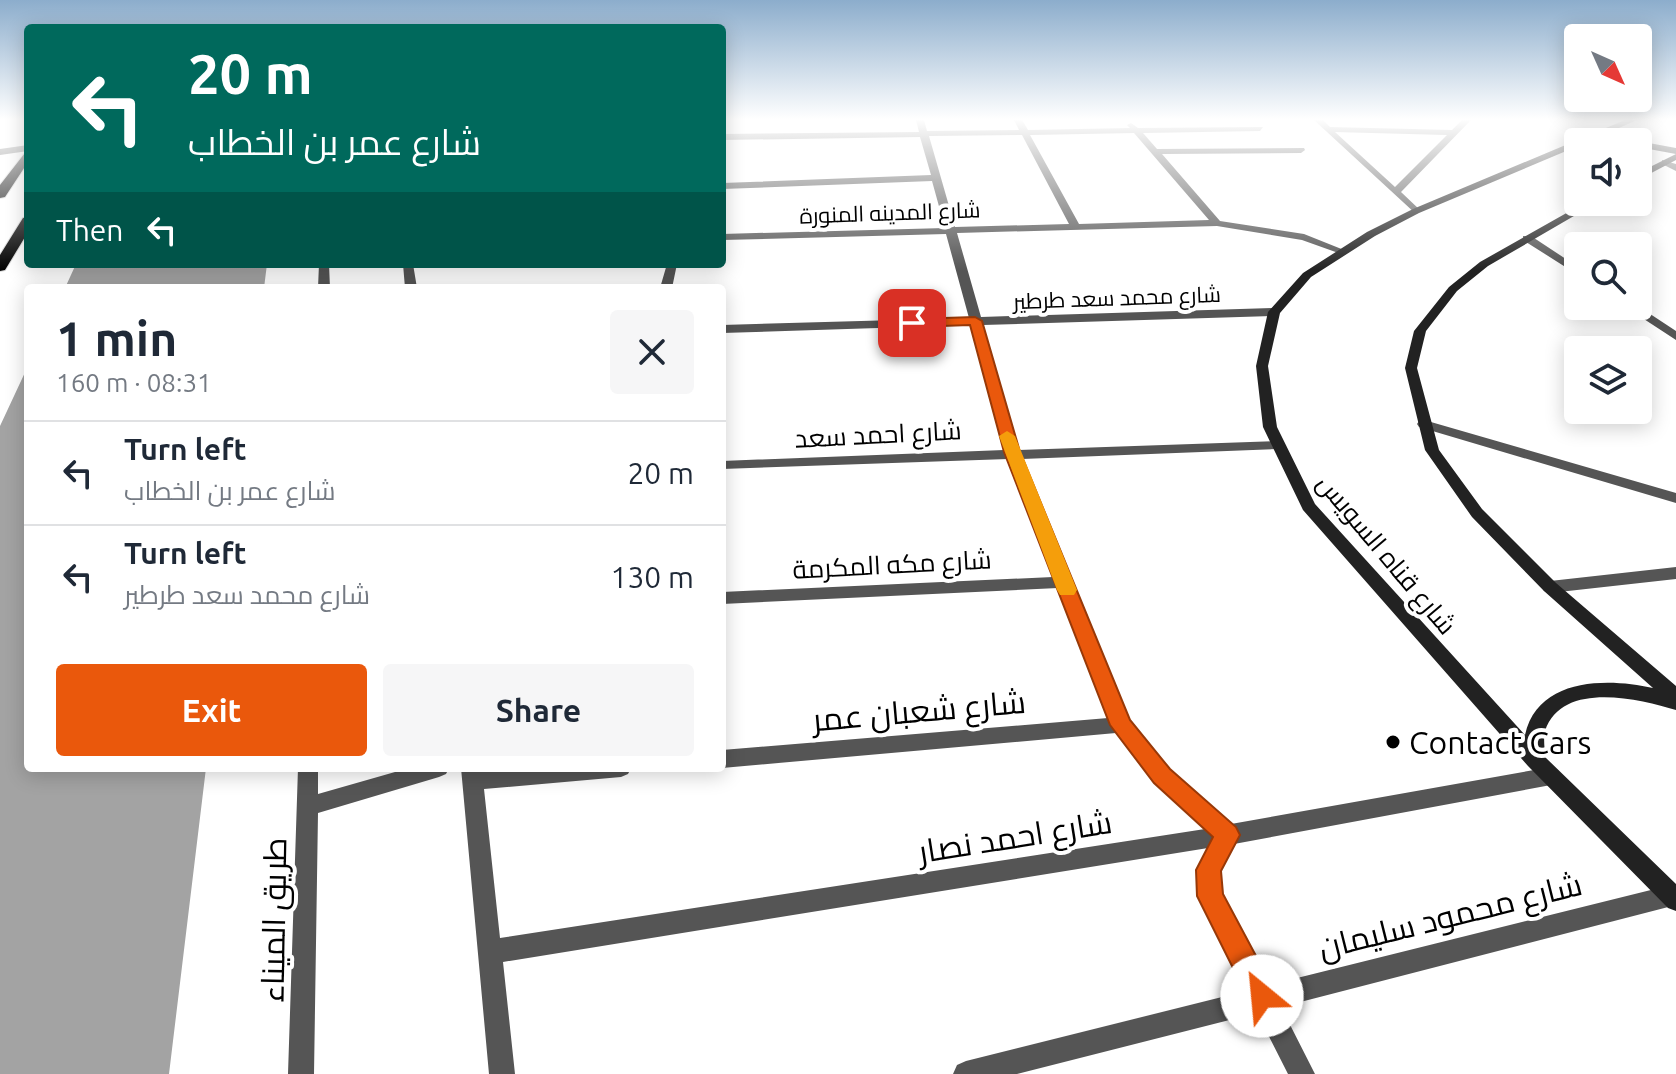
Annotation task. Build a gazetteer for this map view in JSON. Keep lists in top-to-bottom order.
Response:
{
  "streets": {
    "main road": ["شارع قناه السويس"],
    "street": [
      "شارع المدينه المنورة",
      "شارع محمد سعد طرطير",
      "شارع احمد سعد",
      "شارع مكه المكرمة",
      "شارع شعبان عمر",
      "شارع احمد نصار",
      "شارع محمود سليمان",
      "طريق الميناء"
    ]
  },
  "crossings": [
    ["شارع المدينه المنورة", "شارع قناه السويس"],
    ["شارع محمد سعد طرطير", "شارع قناه السويس"],
    ["شارع احمد سعد", "شارع قناه السويس"],
    ["شارع قناه السويس", "شارع احمد نصار"],
    ["شارع قناه السويس", "شارع محمود سليمان"]
  ],
  "places": ["Contact Cars"],
  "north": "bottom right",
  "page": {
    "turn": ["20 m", "شارع عمر بن الخطاب"],
    "then": "Then",
    "heading": ["1 min", "160 m · 08:31"],
    "list": [
      {
        "name": "Turn left",
        "note": "شارع عمر بن الخطاب",
        "value": "20 m"
      },
      {
        "name": "Turn left",
        "note": "شارع محمد سعد طرطير",
        "value": "130 m"
      }
    ],
    "buttons": ["Exit", "Share"]
  }
}
